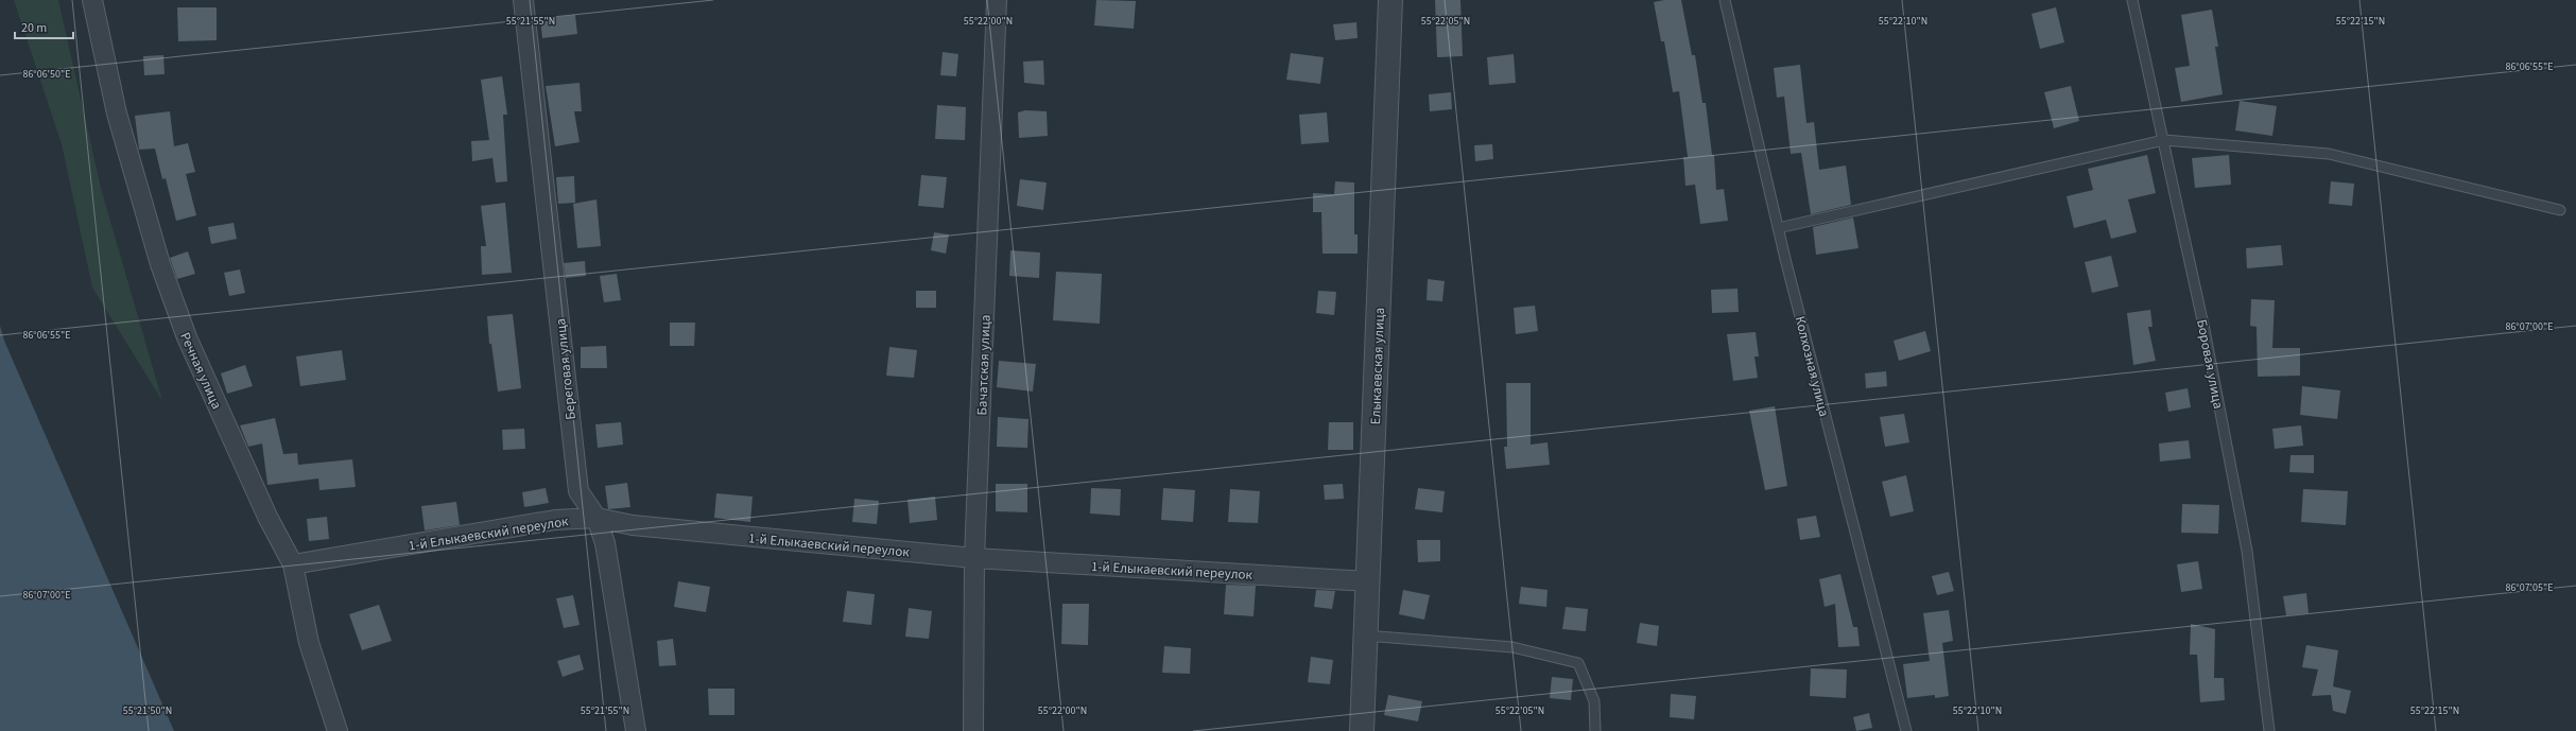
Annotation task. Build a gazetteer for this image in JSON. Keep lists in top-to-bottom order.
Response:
{
  "streets": {
    "street": [
      "Бачатская улица",
      "Елыкаевская улица",
      "Береговая улица",
      "Речная улица",
      "1-й Елыкаевский переулок"
    ],
    "lane": ["Боровая улица", "Колхозная улица"]
  },
  "crossings": [
    ["Бачатская улица", "1-й Елыкаевский переулок"],
    ["Елыкаевская улица", "1-й Елыкаевский переулок"],
    ["Береговая улица", "1-й Елыкаевский переулок"],
    ["Речная улица", "1-й Елыкаевский переулок"]
  ],
  "scale_bar": "20 m",
  "coordinates": [
    "55°21'55\"N",
    "55°22'00\"N",
    "55°22'05\"N",
    "55°22'10\"N",
    "55°22'15\"N",
    "86°06'55\"E",
    "86°06'50\"E",
    "86°07'00\"E",
    "86°07'05\"E",
    "55°21'50\"N"
  ]
}
